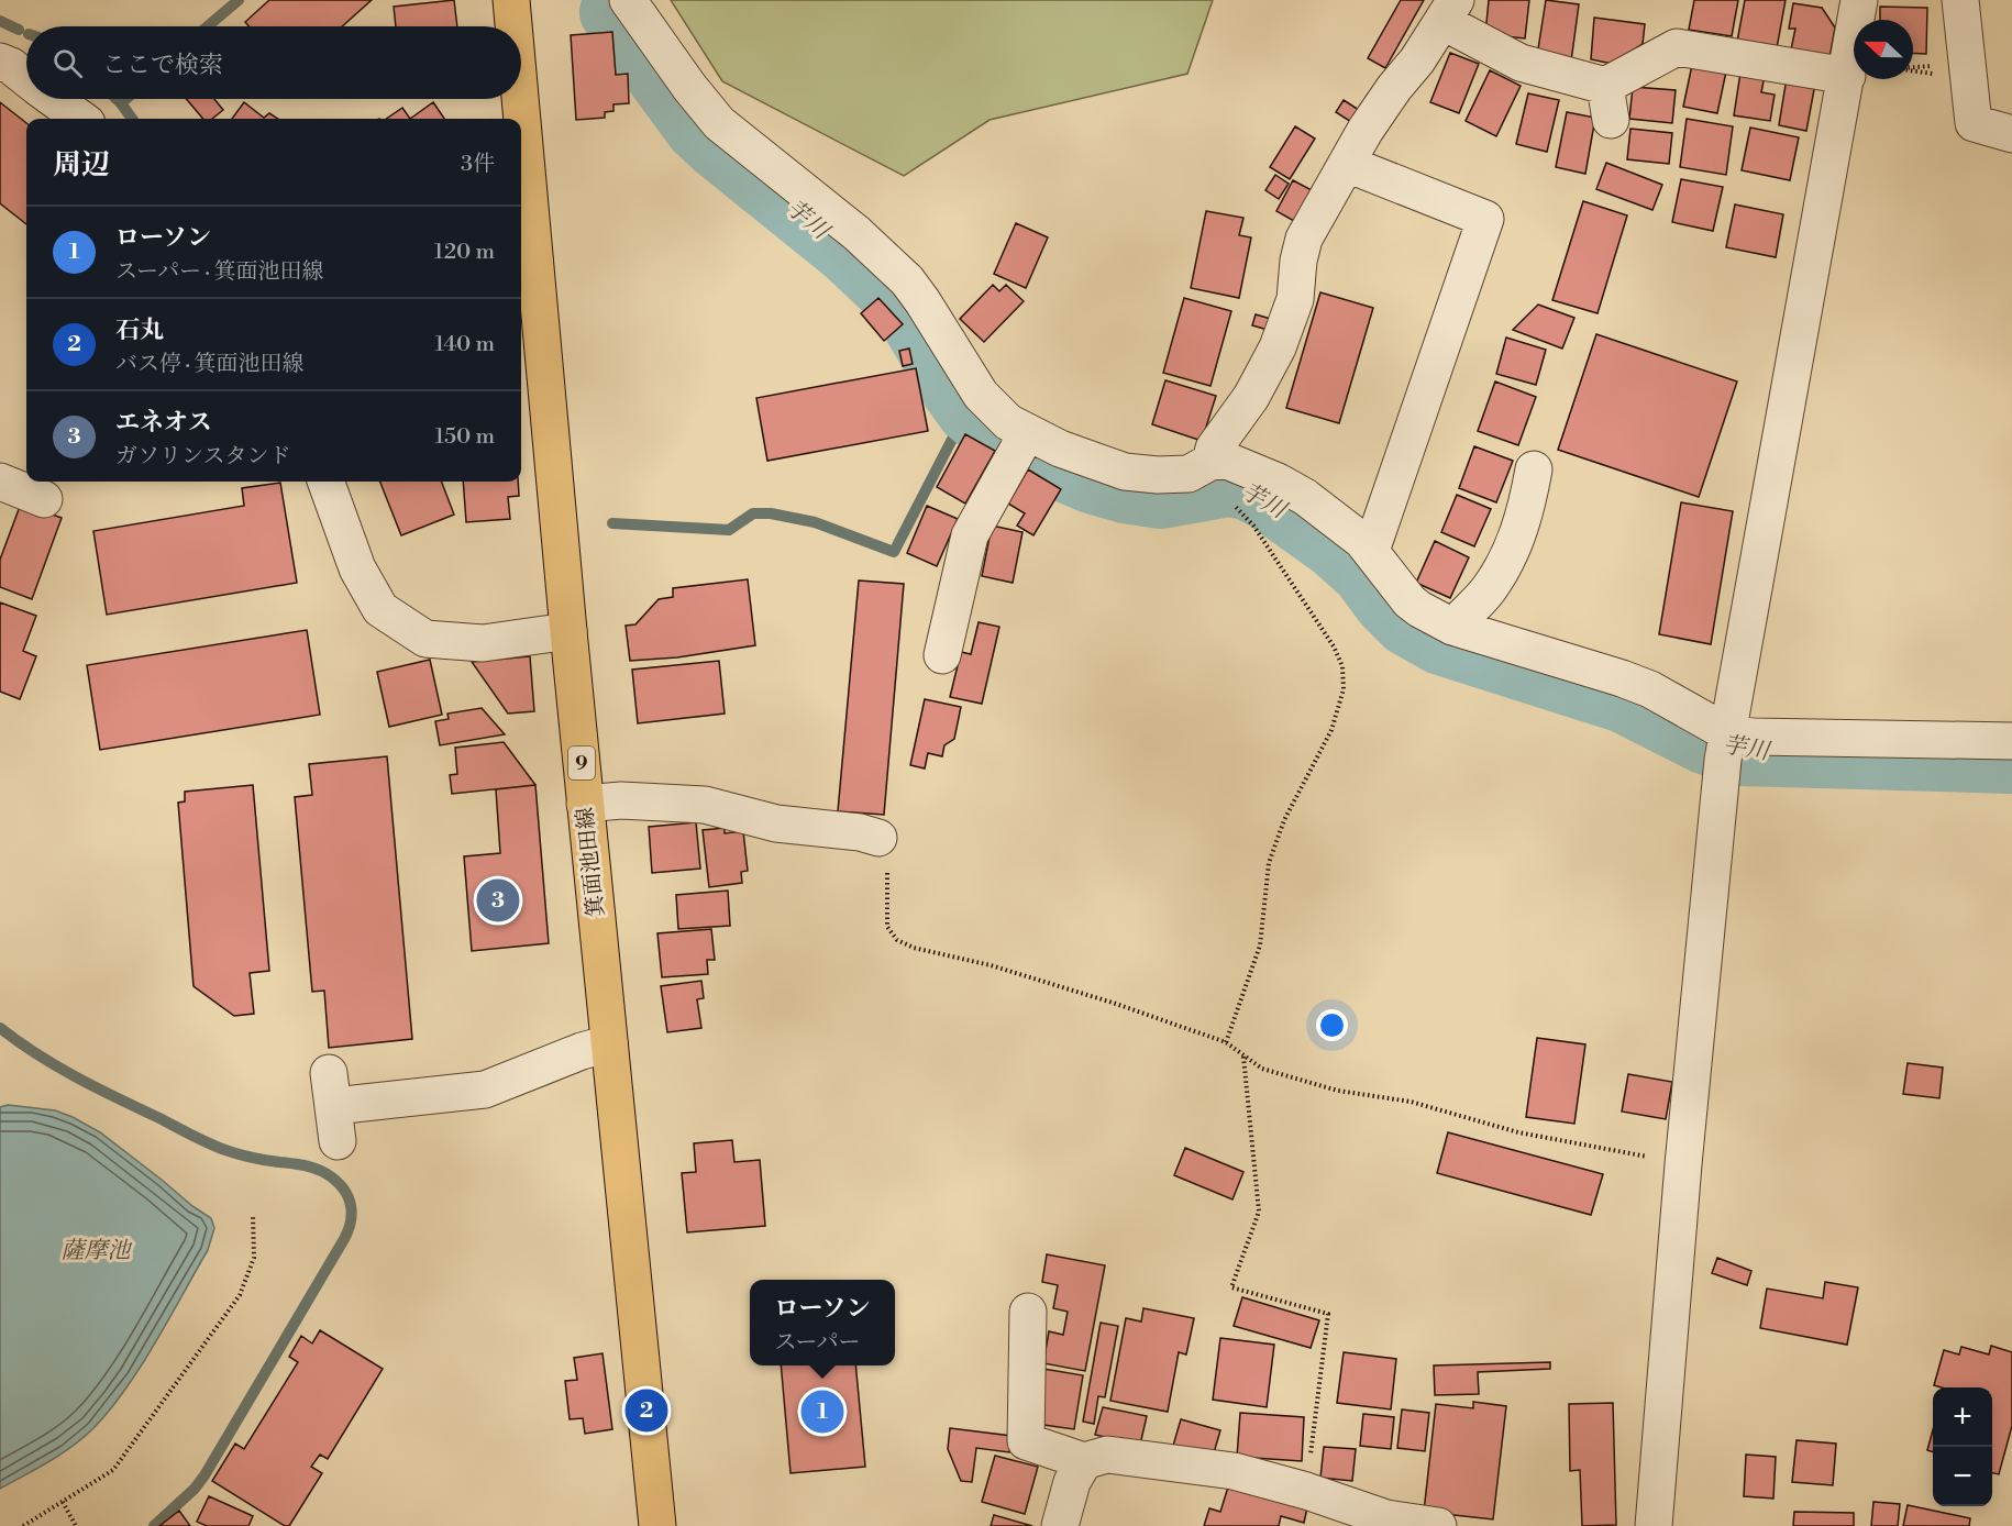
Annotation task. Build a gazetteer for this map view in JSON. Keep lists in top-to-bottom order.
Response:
{
  "streets": {
    "main road": ["9", "箕面池田線"]
  },
  "water": ["芋川", "薩摩池"],
  "north": "left",
  "page": {
    "search": "ここで検索",
    "heading": ["周辺", "3件"],
    "list": [
      {
        "mark": "1",
        "name": "ローソン",
        "note": "スーパー · 箕面池田線",
        "value": "120 m"
      },
      {
        "mark": "2",
        "name": "石丸",
        "note": "バス停 · 箕面池田線",
        "value": "140 m"
      },
      {
        "mark": "3",
        "name": "エネオス",
        "note": "ガソリンスタンド",
        "value": "150 m"
      }
    ],
    "pins": ["3", "2", "1"],
    "popup": ["ローソン", "スーパー"],
    "map_buttons": ["+", "−"]
  }
}
